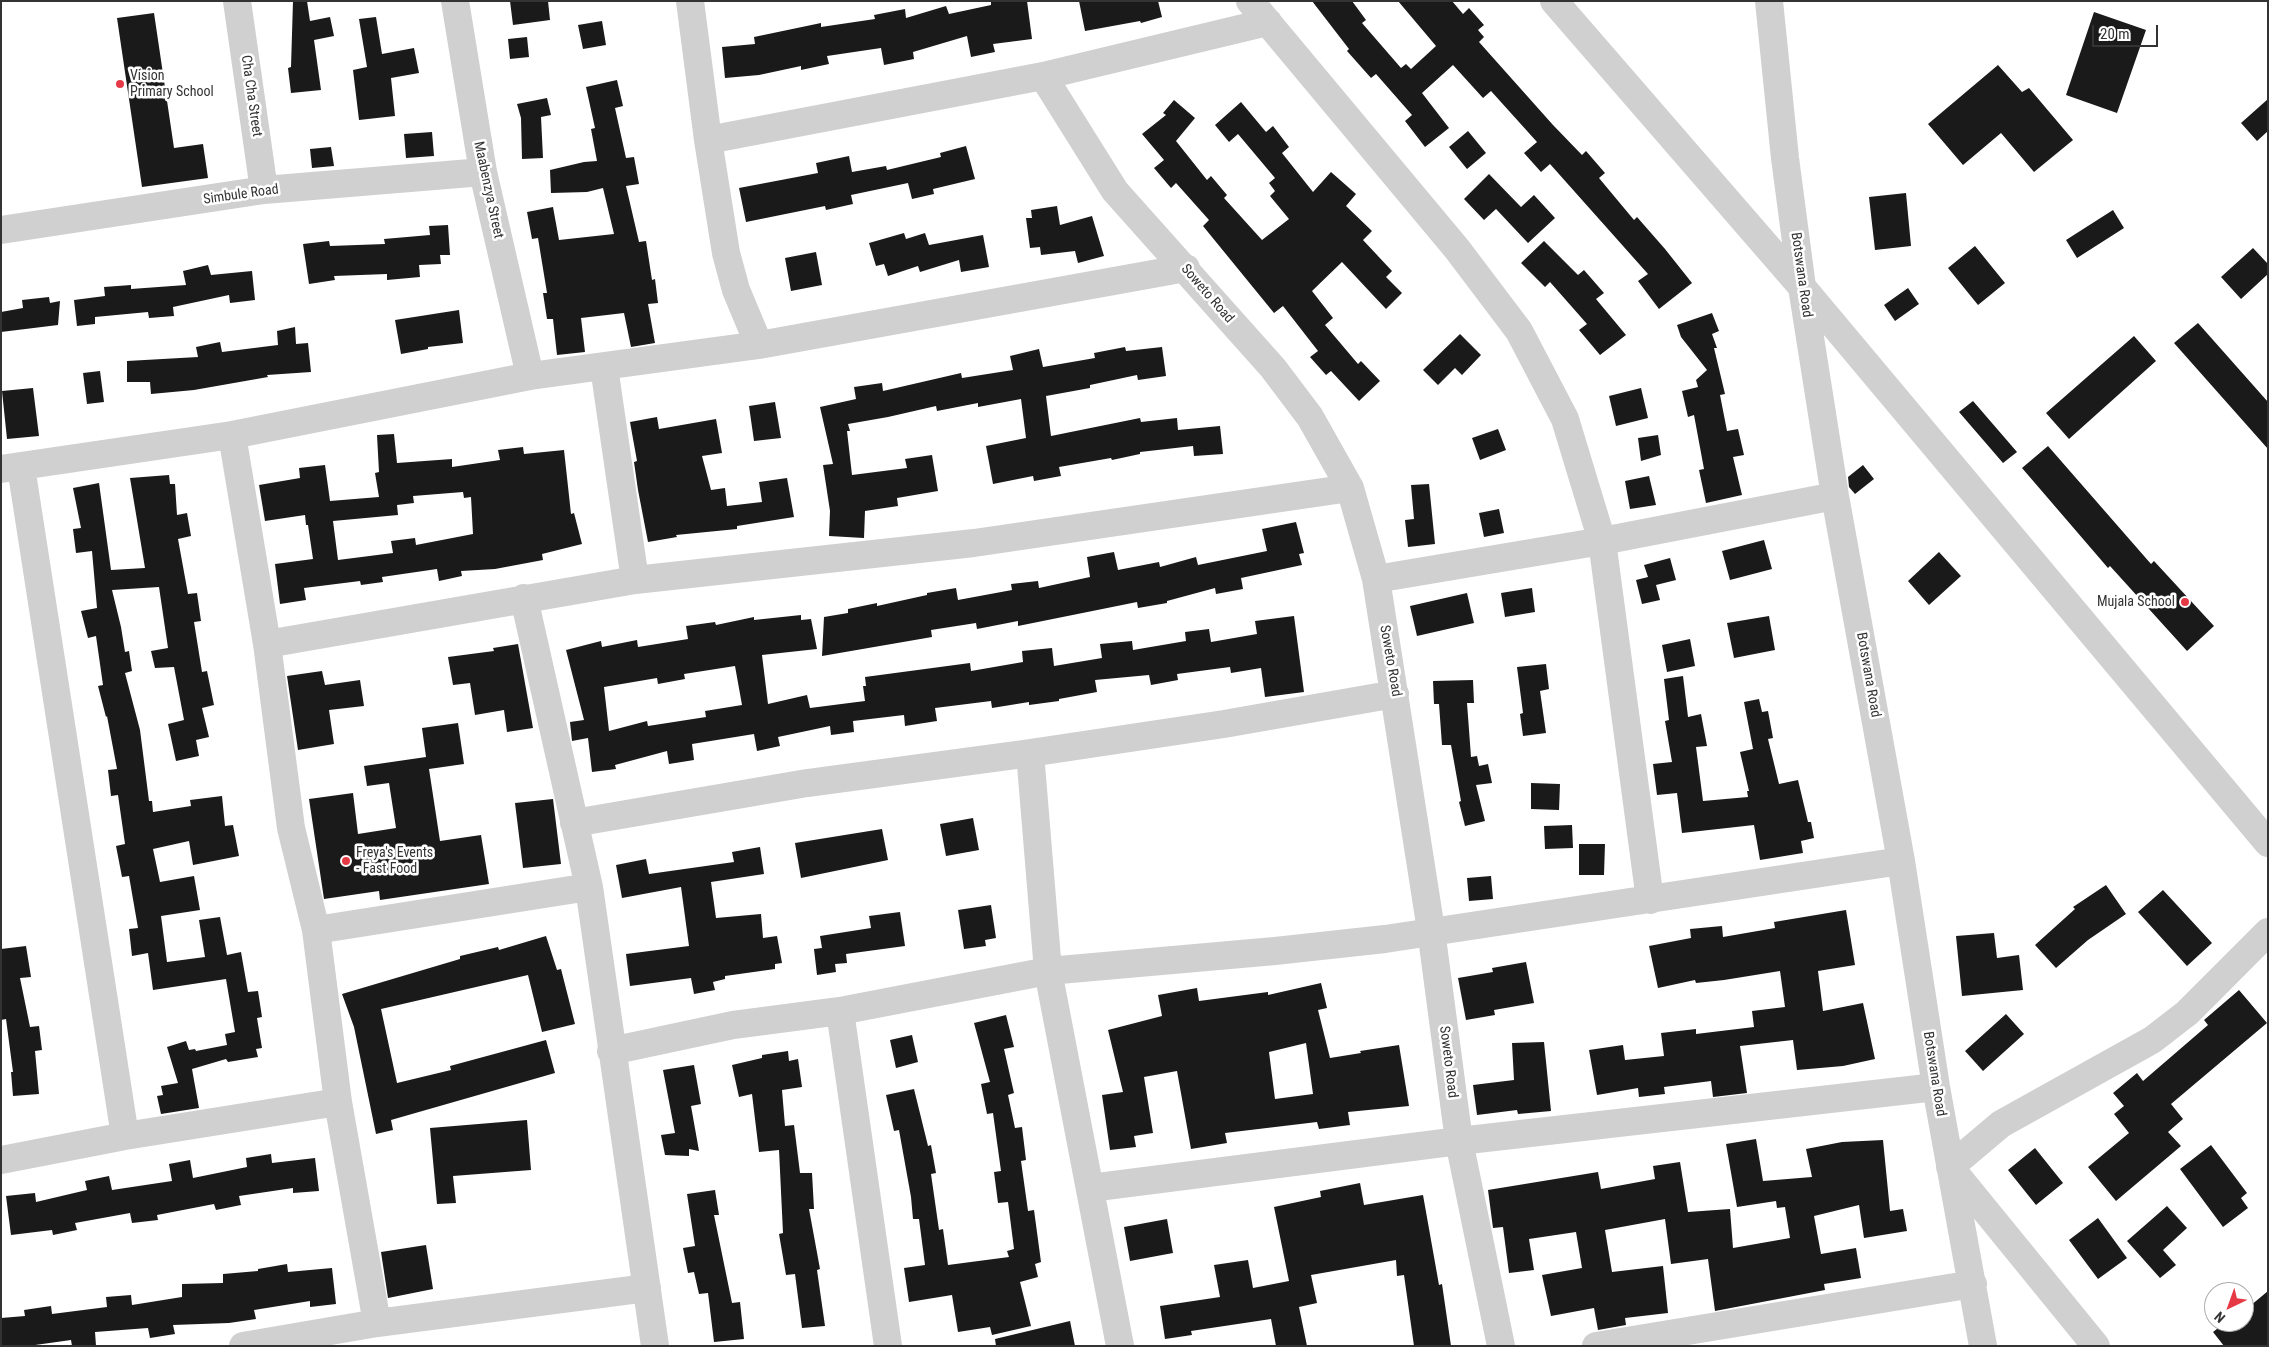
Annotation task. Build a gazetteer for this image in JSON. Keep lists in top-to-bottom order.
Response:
{
  "streets": {
    "street": [
      "Cha Cha Street",
      "Maabenzya Street",
      "Simbule Road",
      "Botswana Road",
      "Soweto Road"
    ]
  },
  "crossings": [
    ["Cha Cha Street", "Simbule Road"],
    ["Maabenzya Street", "Simbule Road"]
  ],
  "places": ["Vision Primary School", "Mujala School", "Freya's Events - Fast Food"],
  "scale_bar": "20 m",
  "north": "bottom left"
}
